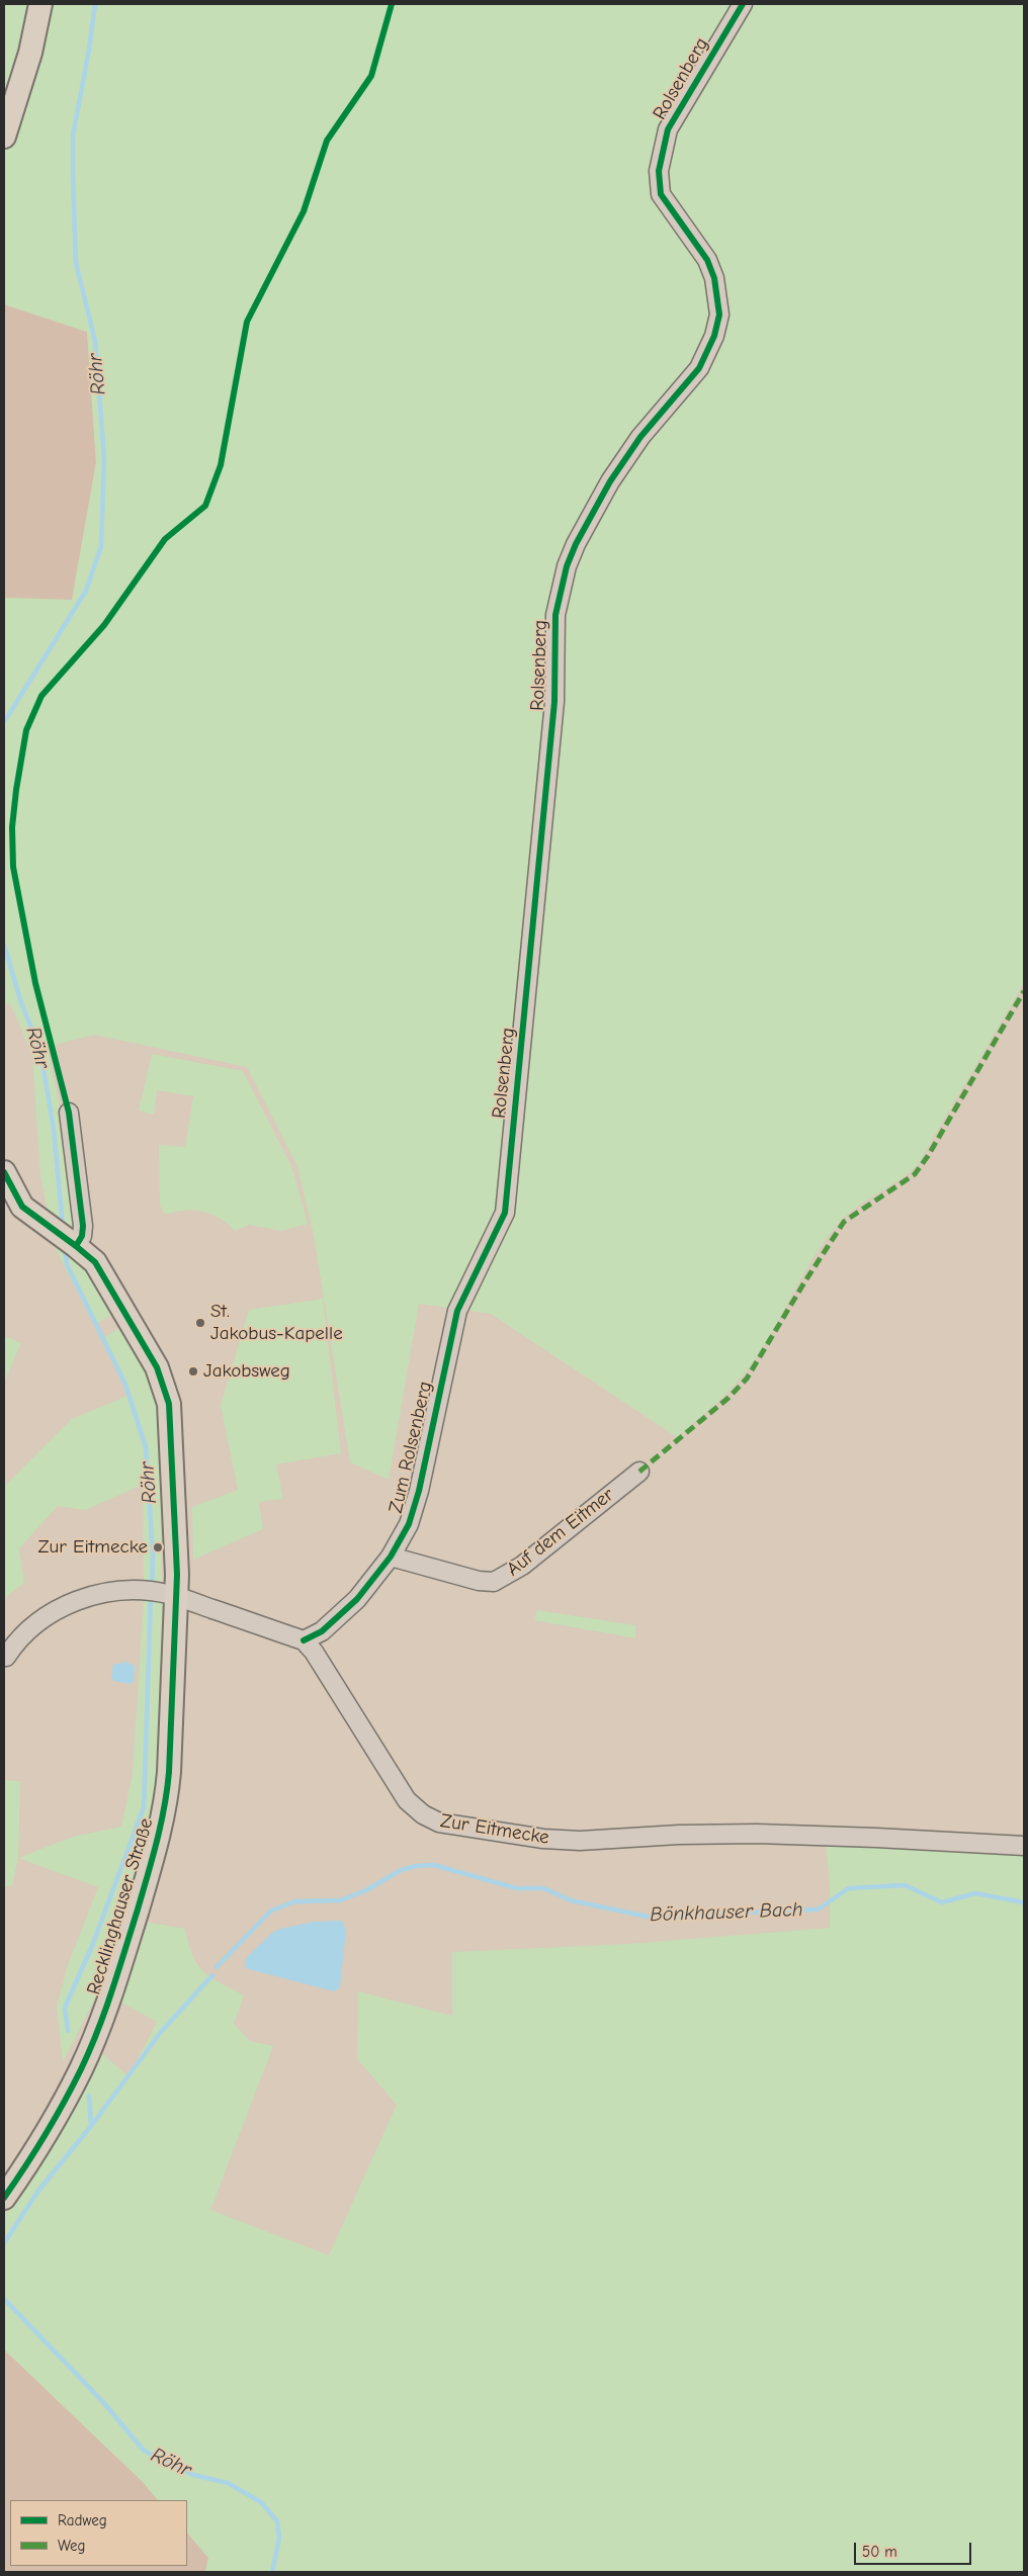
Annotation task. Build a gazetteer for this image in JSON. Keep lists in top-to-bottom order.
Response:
{
  "streets": {
    "main road": ["Recklinghauser Straße"],
    "street": [
      "Rolsenberg",
      "Zum Rolsenberg",
      "Auf dem Eitmer",
      "Zur Eitmecke"
    ]
  },
  "crossings": [
    ["Rolsenberg", "Zum Rolsenberg"],
    ["Zum Rolsenberg", "Auf dem Eitmer"],
    ["Zum Rolsenberg", "Zur Eitmecke"]
  ],
  "water": ["Röhr", "Bönkhauser Bach"],
  "places": ["St. Jakobus-Kapelle", "Jakobsweg", "Zur Eitmecke"],
  "legend": ["Radweg", "Weg"],
  "scale_bar": "50 m"
}
